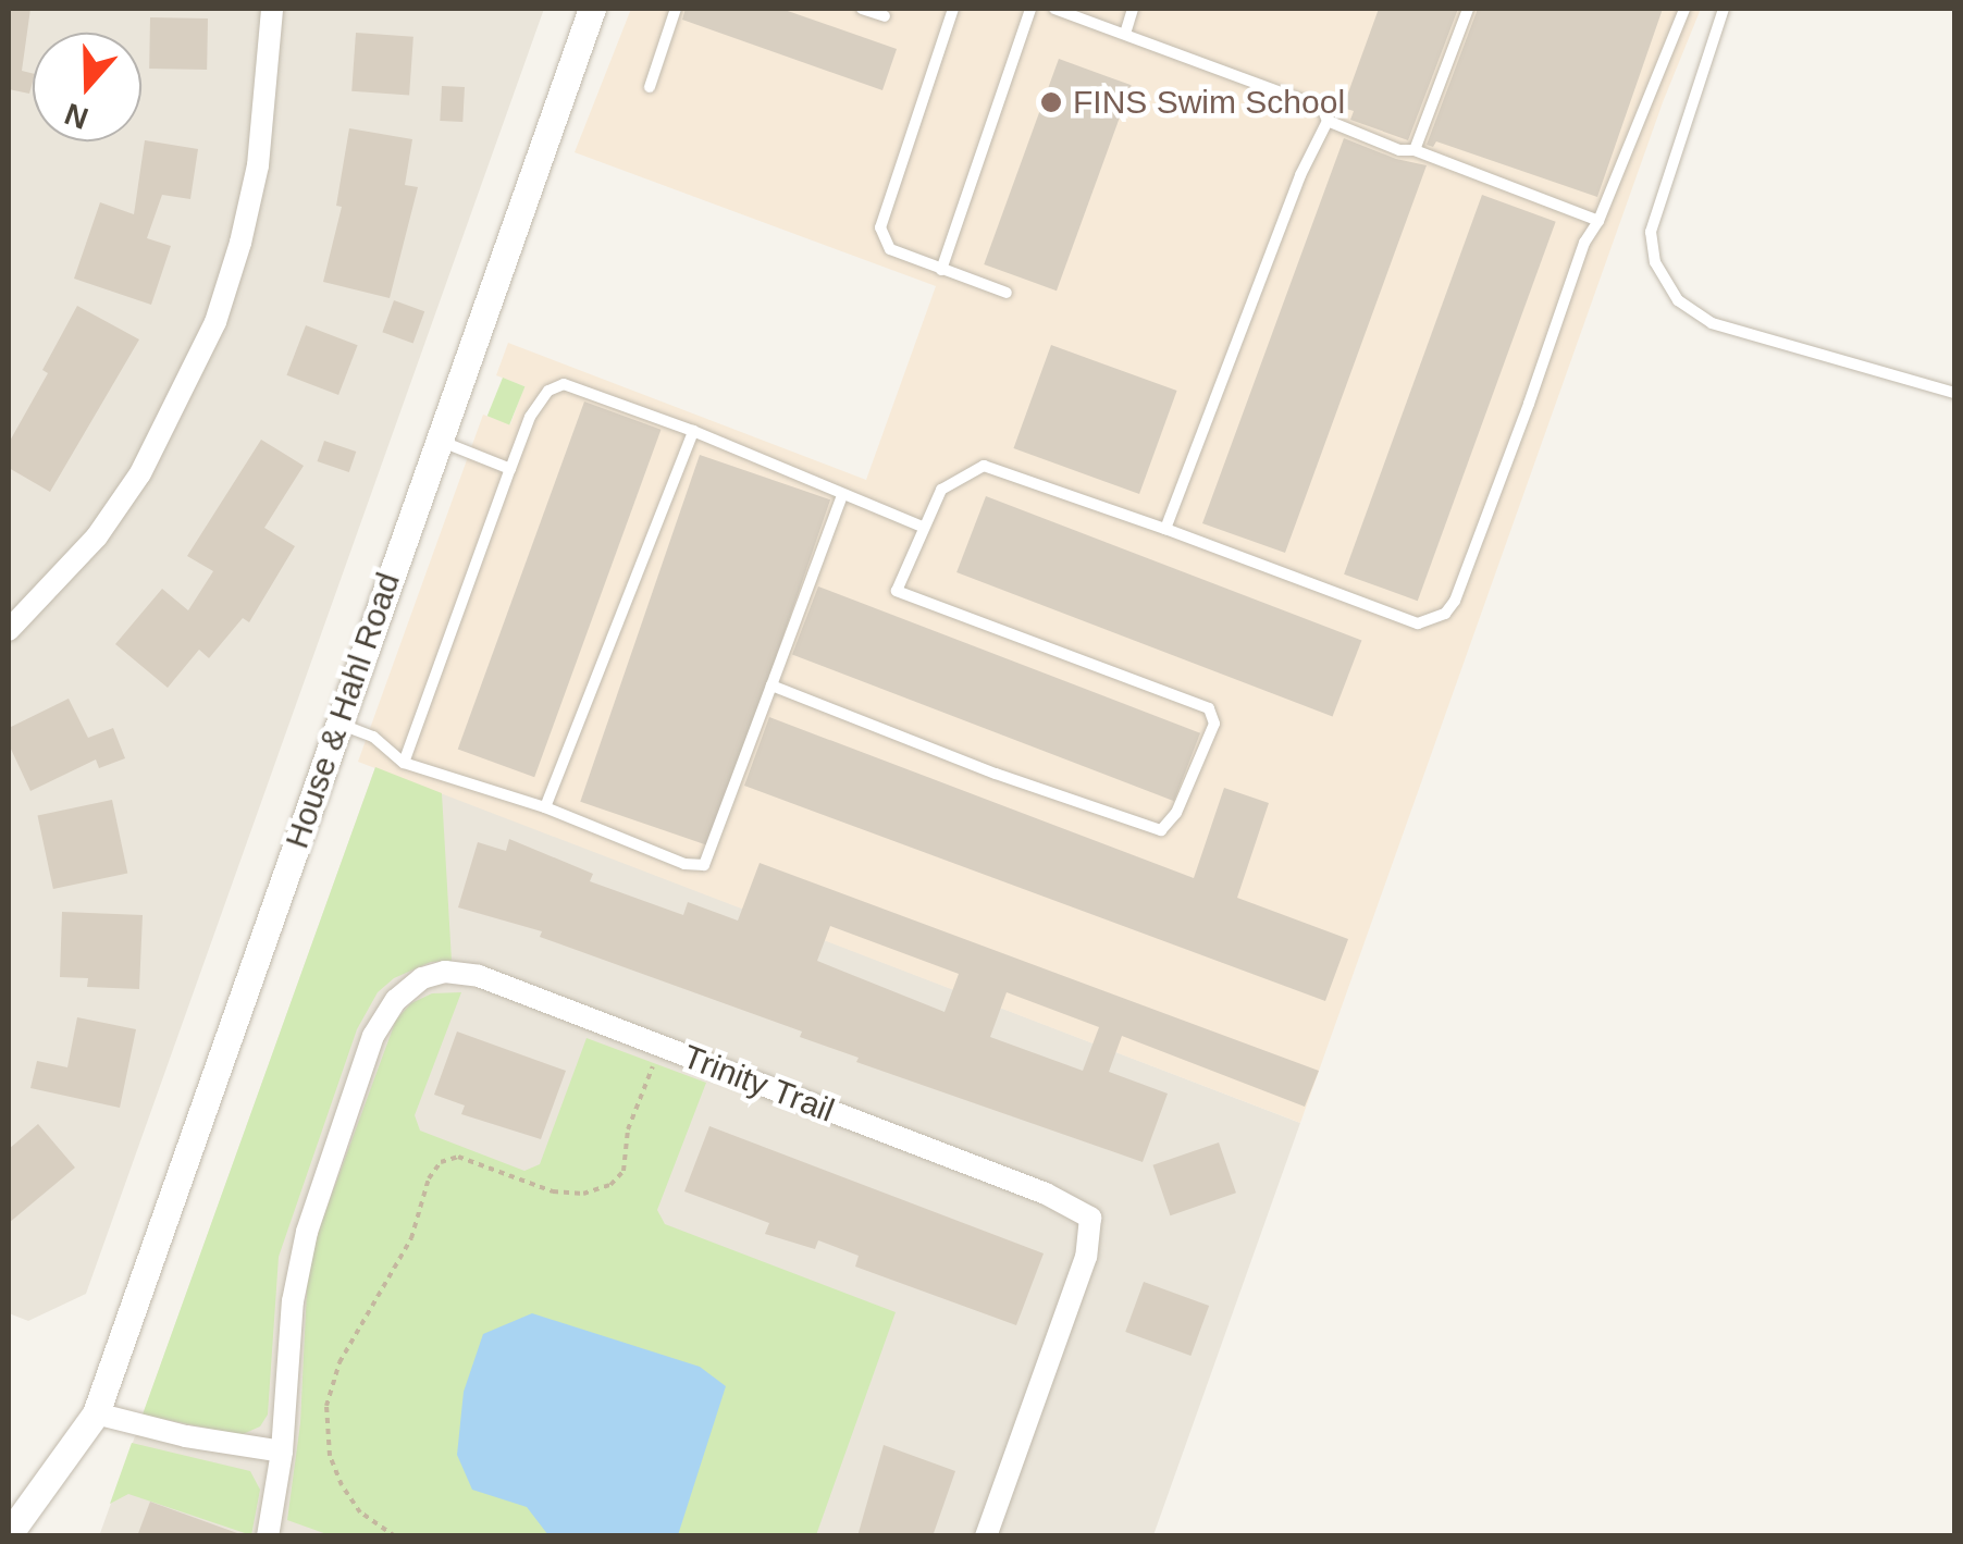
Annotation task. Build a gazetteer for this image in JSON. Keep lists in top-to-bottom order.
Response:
{
  "streets": {
    "street": ["House & Hahl Road", "Trinity Trail"]
  },
  "places": ["FINS Swim School"],
  "north": "bottom"
}
